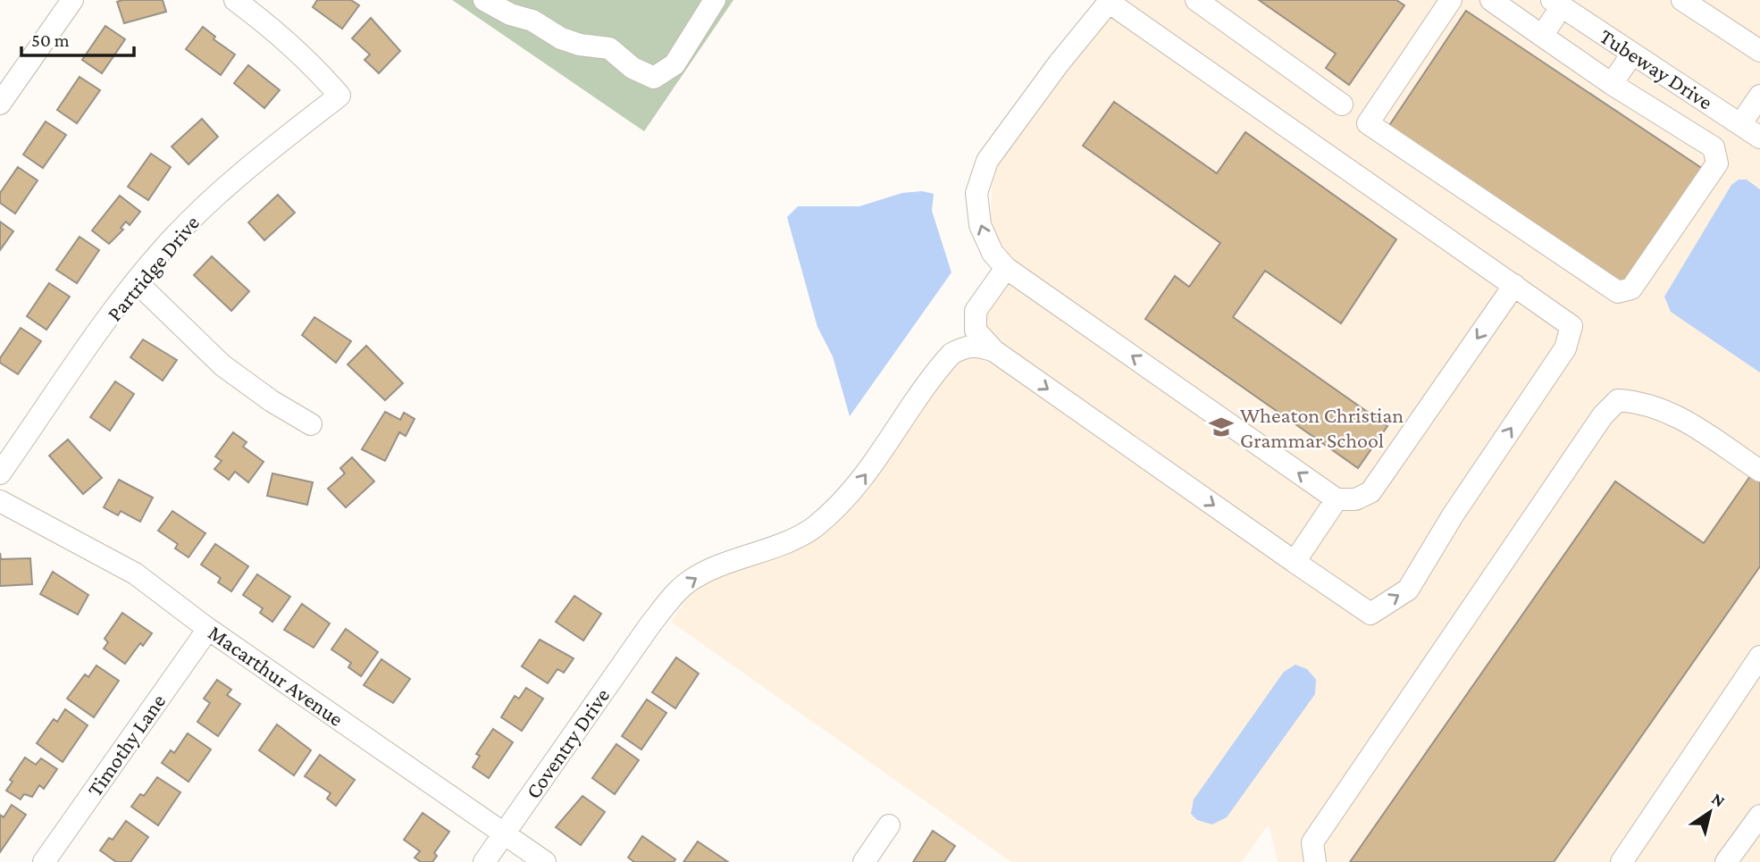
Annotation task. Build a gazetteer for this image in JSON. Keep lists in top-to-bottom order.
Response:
{
  "streets": {
    "street": [
      "Tubeway Drive",
      "Partridge Drive",
      "Macarthur Avenue",
      "Coventry Drive",
      "Timothy Lane"
    ]
  },
  "crossings": [
    ["Macarthur Avenue", "Coventry Drive"],
    ["Macarthur Avenue", "Timothy Lane"]
  ],
  "one_way": ["Coventry Drive"],
  "places": {
    "school or university": ["Wheaton Christian Grammar School"]
  },
  "scale_bar": "50 m",
  "north": "top right"
}
